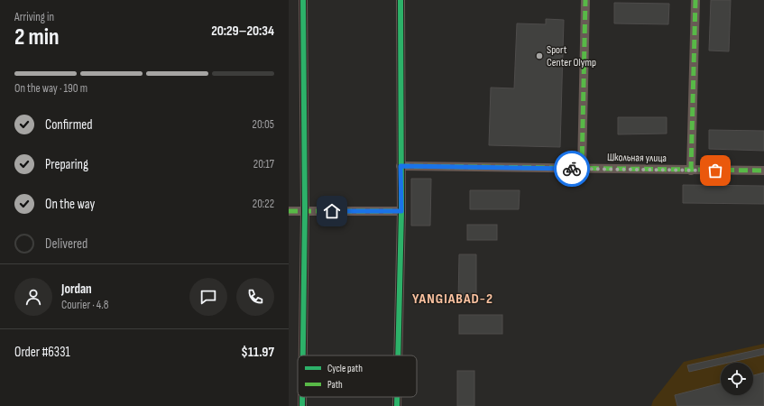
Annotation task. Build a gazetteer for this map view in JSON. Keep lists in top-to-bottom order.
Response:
{
  "streets": {
    "street": ["Школьная улица"]
  },
  "districts": ["YANGIABAD-2"],
  "places": ["Sport Center Olymp"],
  "legend": ["Cycle path", "Path"],
  "page": {
    "heading": ["2 min", "Arriving in", "20:29–20:34"],
    "panel": [
      "Jordan",
      "Courier · 4.8",
      "Order #6331",
      "$11.97"
    ],
    "bar": "On the way · 190 m",
    "list": [
      ["Confirmed", "20:05"],
      ["Preparing", "20:17"],
      ["On the way", "20:22"],
      "Delivered"
    ]
  }
}
